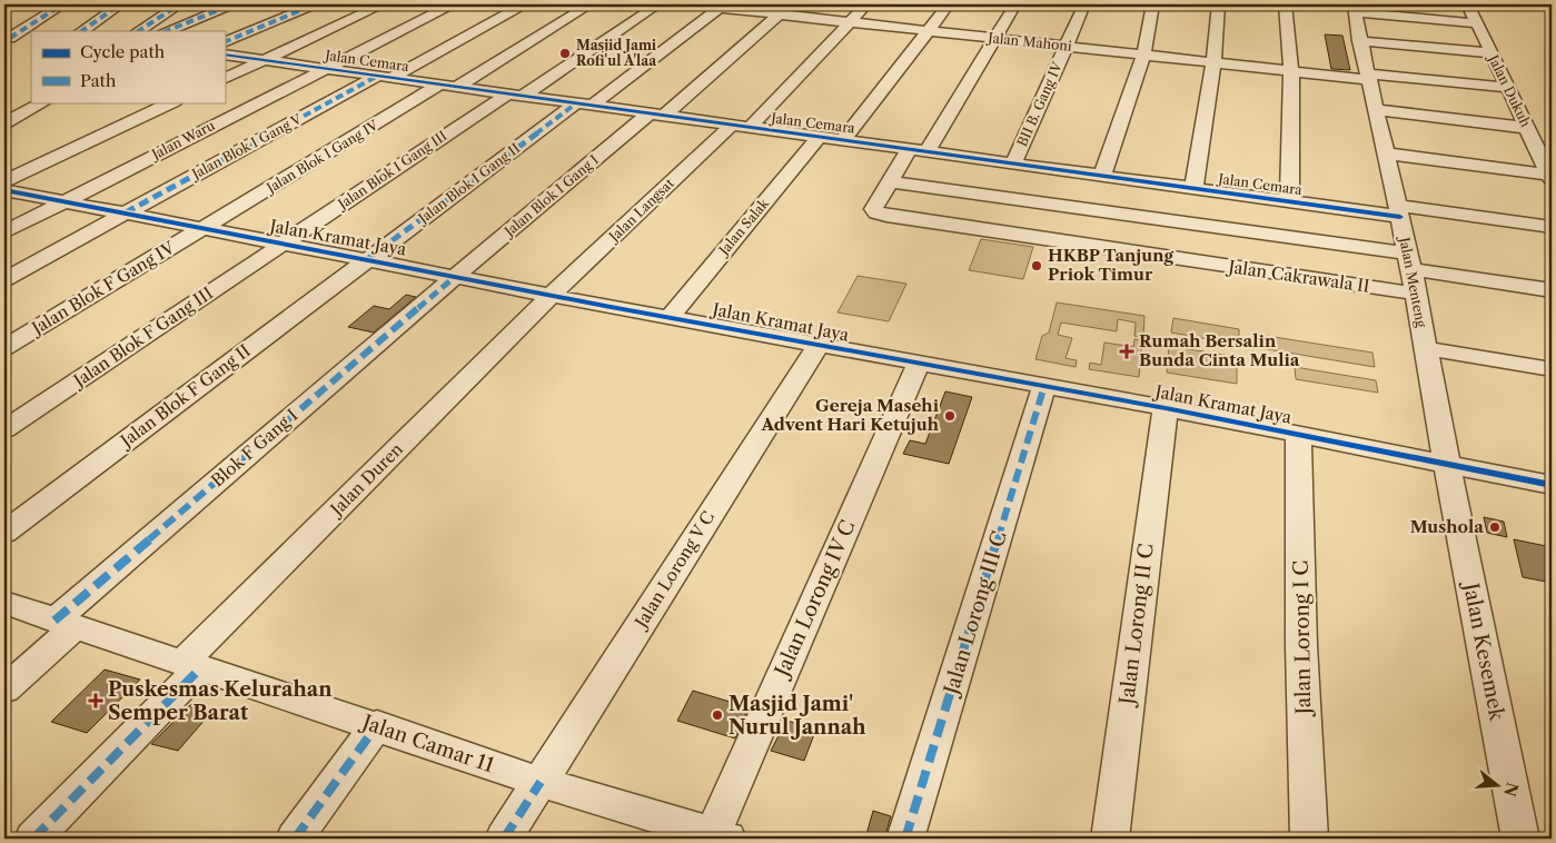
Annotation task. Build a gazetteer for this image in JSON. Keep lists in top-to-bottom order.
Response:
{
  "streets": {
    "street": [
      "Jalan Mahoni",
      "Jalan Cemara",
      "Jalan Dukuh",
      "BII B. Gang IV",
      "Jalan Waru",
      "Jalan Blok I Gang V",
      "Jalan Blok I Gang IV",
      "Jalan Blok I Gang III",
      "Jalan Blok I Gang II",
      "Jalan Blok I Gang I",
      "Jalan Langsat",
      "Jalan Salak",
      "Jalan Kramat Jaya",
      "Jalan Cakrawala II",
      "Jalan Menteng",
      "Jalan Blok F Gang IV",
      "Jalan Blok F Gang III",
      "Jalan Blok F Gang II",
      "Blok F Gang I",
      "Jalan Duren",
      "Jalan Lorong V C",
      "Jalan Lorong IV C",
      "Jalan Lorong III C",
      "Jalan Lorong II C",
      "Jalan Lorong I C",
      "Jalan Kesemek",
      "Jalan Camar 11"
    ]
  },
  "crossings": [
    ["Jalan Mahoni", "Jalan Dukuh"],
    ["Jalan Mahoni", "BII B. Gang IV"],
    ["Jalan Mahoni", "Jalan Blok I Gang II"],
    ["Jalan Mahoni", "Jalan Blok I Gang I"],
    ["Jalan Mahoni", "Jalan Menteng"],
    ["Jalan Cemara", "BII B. Gang IV"],
    ["Jalan Cemara", "Jalan Waru"],
    ["Jalan Cemara", "Jalan Blok I Gang V"],
    ["Jalan Cemara", "Jalan Blok I Gang IV"],
    ["Jalan Cemara", "Jalan Blok I Gang III"],
    ["Jalan Cemara", "Jalan Blok I Gang II"],
    ["Jalan Cemara", "Jalan Blok I Gang I"],
    ["Jalan Cemara", "Jalan Langsat"],
    ["Jalan Cemara", "Jalan Salak"],
    ["Jalan Cemara", "Jalan Cakrawala II"],
    ["Jalan Cemara", "Jalan Menteng"],
    ["Jalan Waru", "Jalan Kramat Jaya"],
    ["Jalan Blok I Gang V", "Jalan Kramat Jaya"],
    ["Jalan Blok I Gang IV", "Jalan Kramat Jaya"],
    ["Jalan Blok I Gang IV", "Jalan Blok F Gang IV"],
    ["Jalan Blok I Gang III", "Jalan Kramat Jaya"],
    ["Jalan Blok I Gang III", "Jalan Blok F Gang III"],
    ["Jalan Blok I Gang II", "Jalan Kramat Jaya"],
    ["Jalan Blok I Gang II", "Jalan Blok F Gang II"],
    ["Jalan Blok I Gang I", "Jalan Kramat Jaya"],
    ["Jalan Blok I Gang I", "Blok F Gang I"],
    ["Jalan Langsat", "Jalan Kramat Jaya"],
    ["Jalan Langsat", "Jalan Duren"],
    ["Jalan Salak", "Jalan Kramat Jaya"],
    ["Jalan Kramat Jaya", "Jalan Menteng"],
    ["Jalan Kramat Jaya", "Jalan Blok F Gang IV"],
    ["Jalan Kramat Jaya", "Jalan Blok F Gang III"],
    ["Jalan Kramat Jaya", "Jalan Blok F Gang II"],
    ["Jalan Kramat Jaya", "Blok F Gang I"],
    ["Jalan Kramat Jaya", "Jalan Duren"],
    ["Jalan Kramat Jaya", "Jalan Lorong V C"],
    ["Jalan Kramat Jaya", "Jalan Lorong IV C"],
    ["Jalan Kramat Jaya", "Jalan Lorong III C"],
    ["Jalan Kramat Jaya", "Jalan Lorong II C"],
    ["Jalan Kramat Jaya", "Jalan Lorong I C"],
    ["Jalan Kramat Jaya", "Jalan Kesemek"],
    ["Jalan Cakrawala II", "Jalan Menteng"],
    ["Jalan Menteng", "Jalan Kesemek"],
    ["Blok F Gang I", "Jalan Camar 11"],
    ["Jalan Duren", "Jalan Camar 11"],
    ["Jalan Lorong V C", "Jalan Camar 11"],
    ["Jalan Lorong IV C", "Jalan Camar 11"]
  ],
  "places": {
    "other": [
      "Masjid Jami Rofi'ul A'laa",
      "HKBP Tanjung Priok Timur",
      "Gereja Masehi Advent Hari Ketujuh",
      "Mushola",
      "Masjid Jami' Nurul Jannah"
    ],
    "health": ["Rumah Bersalin Bunda Cinta Mulia", "Puskesmas Kelurahan Semper Barat"]
  },
  "legend": ["Cycle path", "Path"],
  "north": "right"
}
